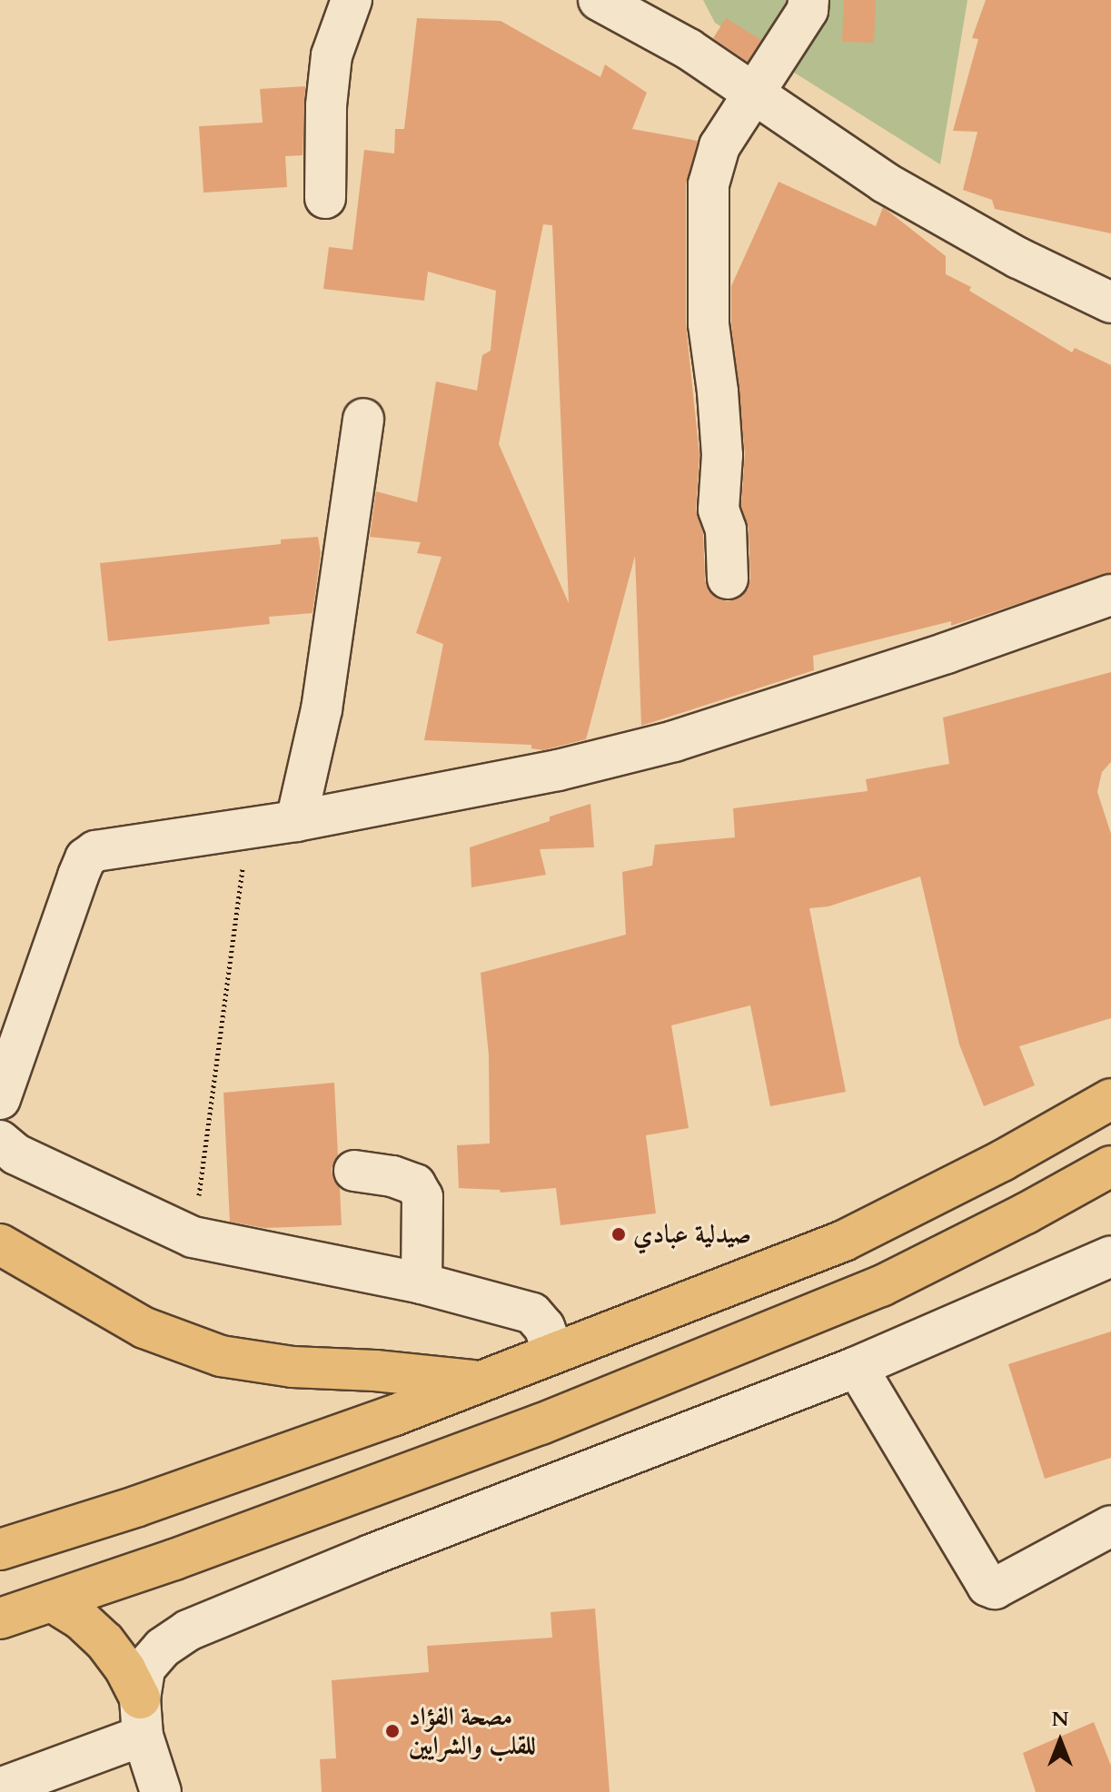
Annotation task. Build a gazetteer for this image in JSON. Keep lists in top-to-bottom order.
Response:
{
  "places": ["صيدلية عبادي", "مصحة الفؤاد للقلب والشرايين"],
  "north": "top"
}
